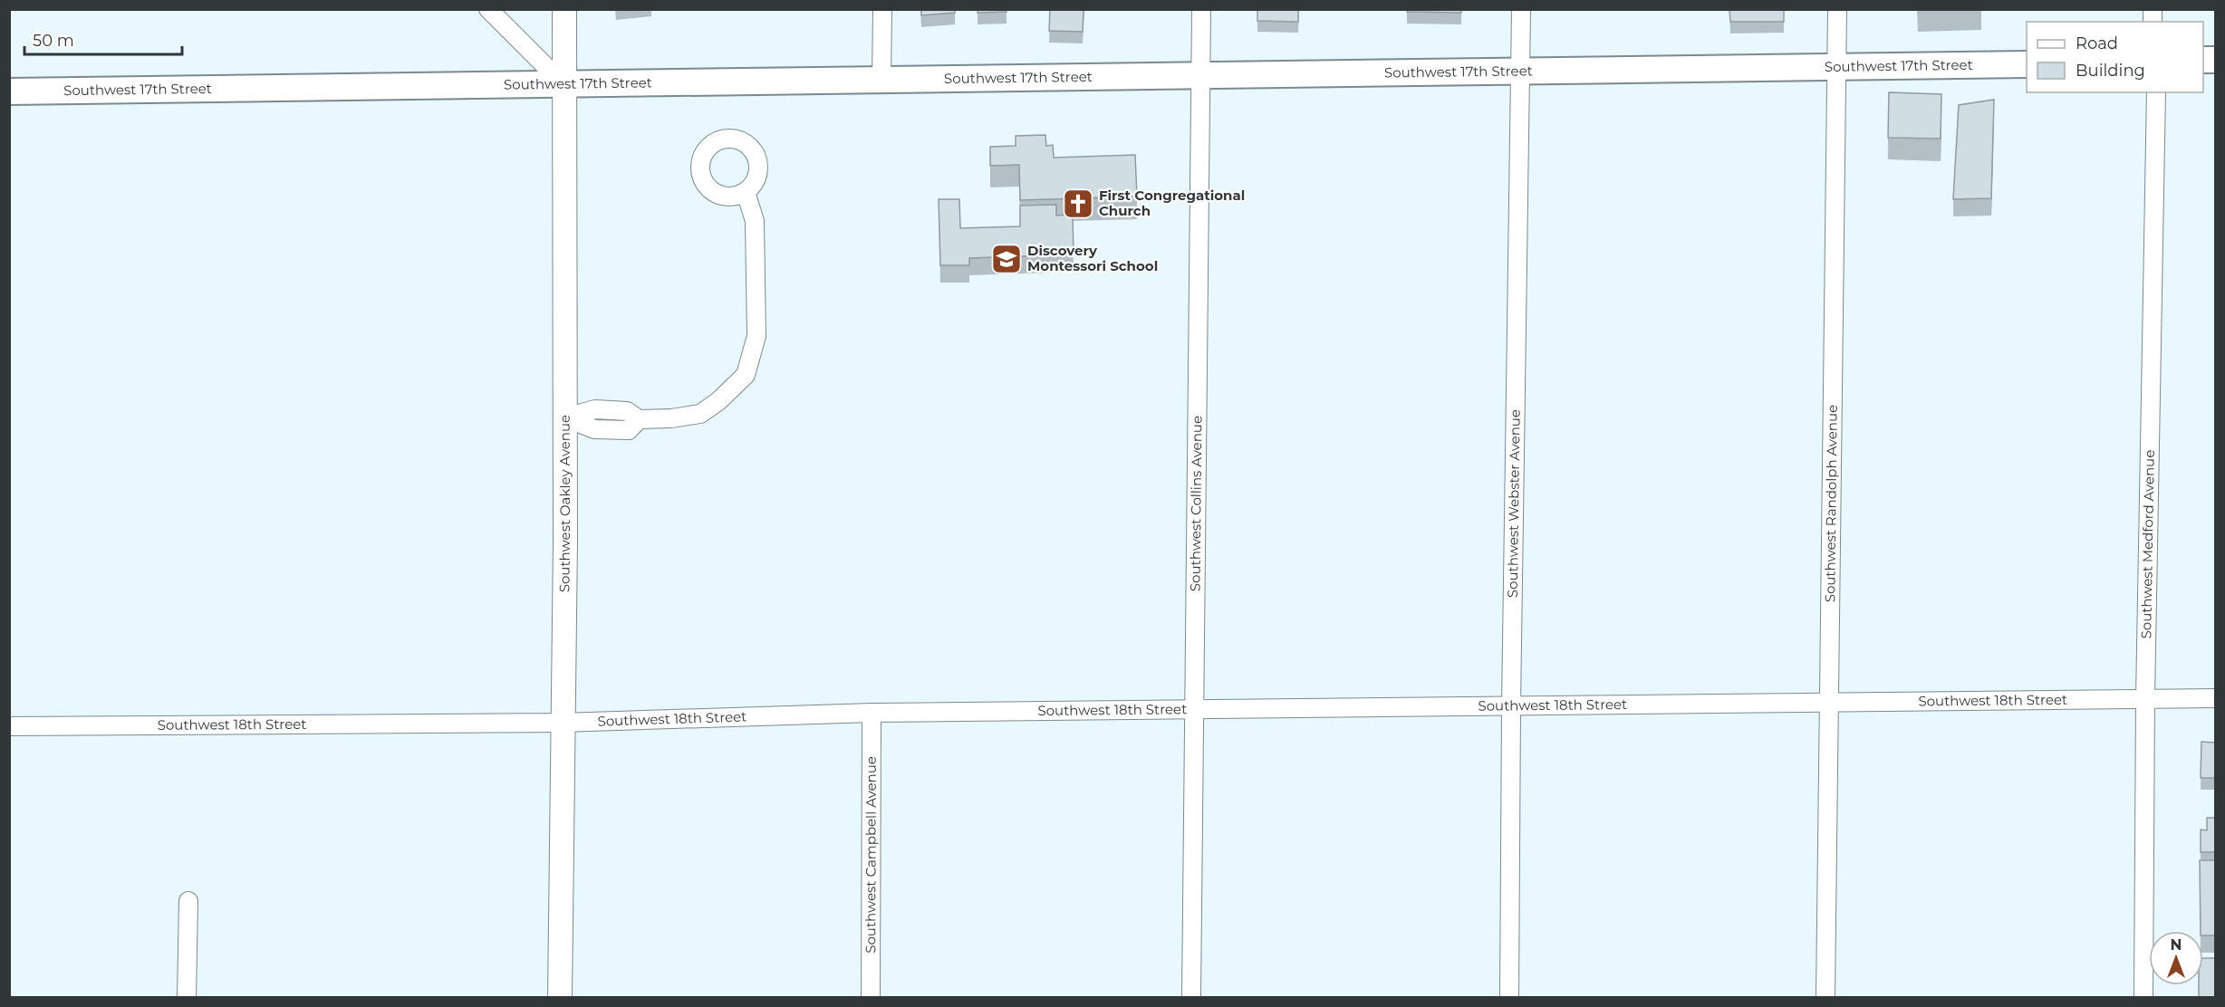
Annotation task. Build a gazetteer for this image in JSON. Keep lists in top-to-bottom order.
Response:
{
  "streets": {
    "main road": ["Southwest 17th Street"],
    "street": [
      "Southwest Oakley Avenue",
      "Southwest Collins Avenue",
      "Southwest Webster Avenue",
      "Southwest Randolph Avenue",
      "Southwest Medford Avenue",
      "Southwest 18th Street",
      "Southwest Campbell Avenue"
    ]
  },
  "crossings": [
    ["Southwest 17th Street", "Southwest Oakley Avenue"],
    ["Southwest 17th Street", "Southwest Collins Avenue"],
    ["Southwest 17th Street", "Southwest Webster Avenue"],
    ["Southwest 17th Street", "Southwest Randolph Avenue"],
    ["Southwest Oakley Avenue", "Southwest 18th Street"],
    ["Southwest Collins Avenue", "Southwest 18th Street"],
    ["Southwest Webster Avenue", "Southwest 18th Street"],
    ["Southwest Randolph Avenue", "Southwest 18th Street"],
    ["Southwest Medford Avenue", "Southwest 18th Street"],
    ["Southwest 18th Street", "Southwest Campbell Avenue"]
  ],
  "places": {
    "church": ["First Congregational Church"],
    "school or university": ["Discovery Montessori School"]
  },
  "legend": ["Road", "Building"],
  "scale_bar": "50 m",
  "north": "top"
}
